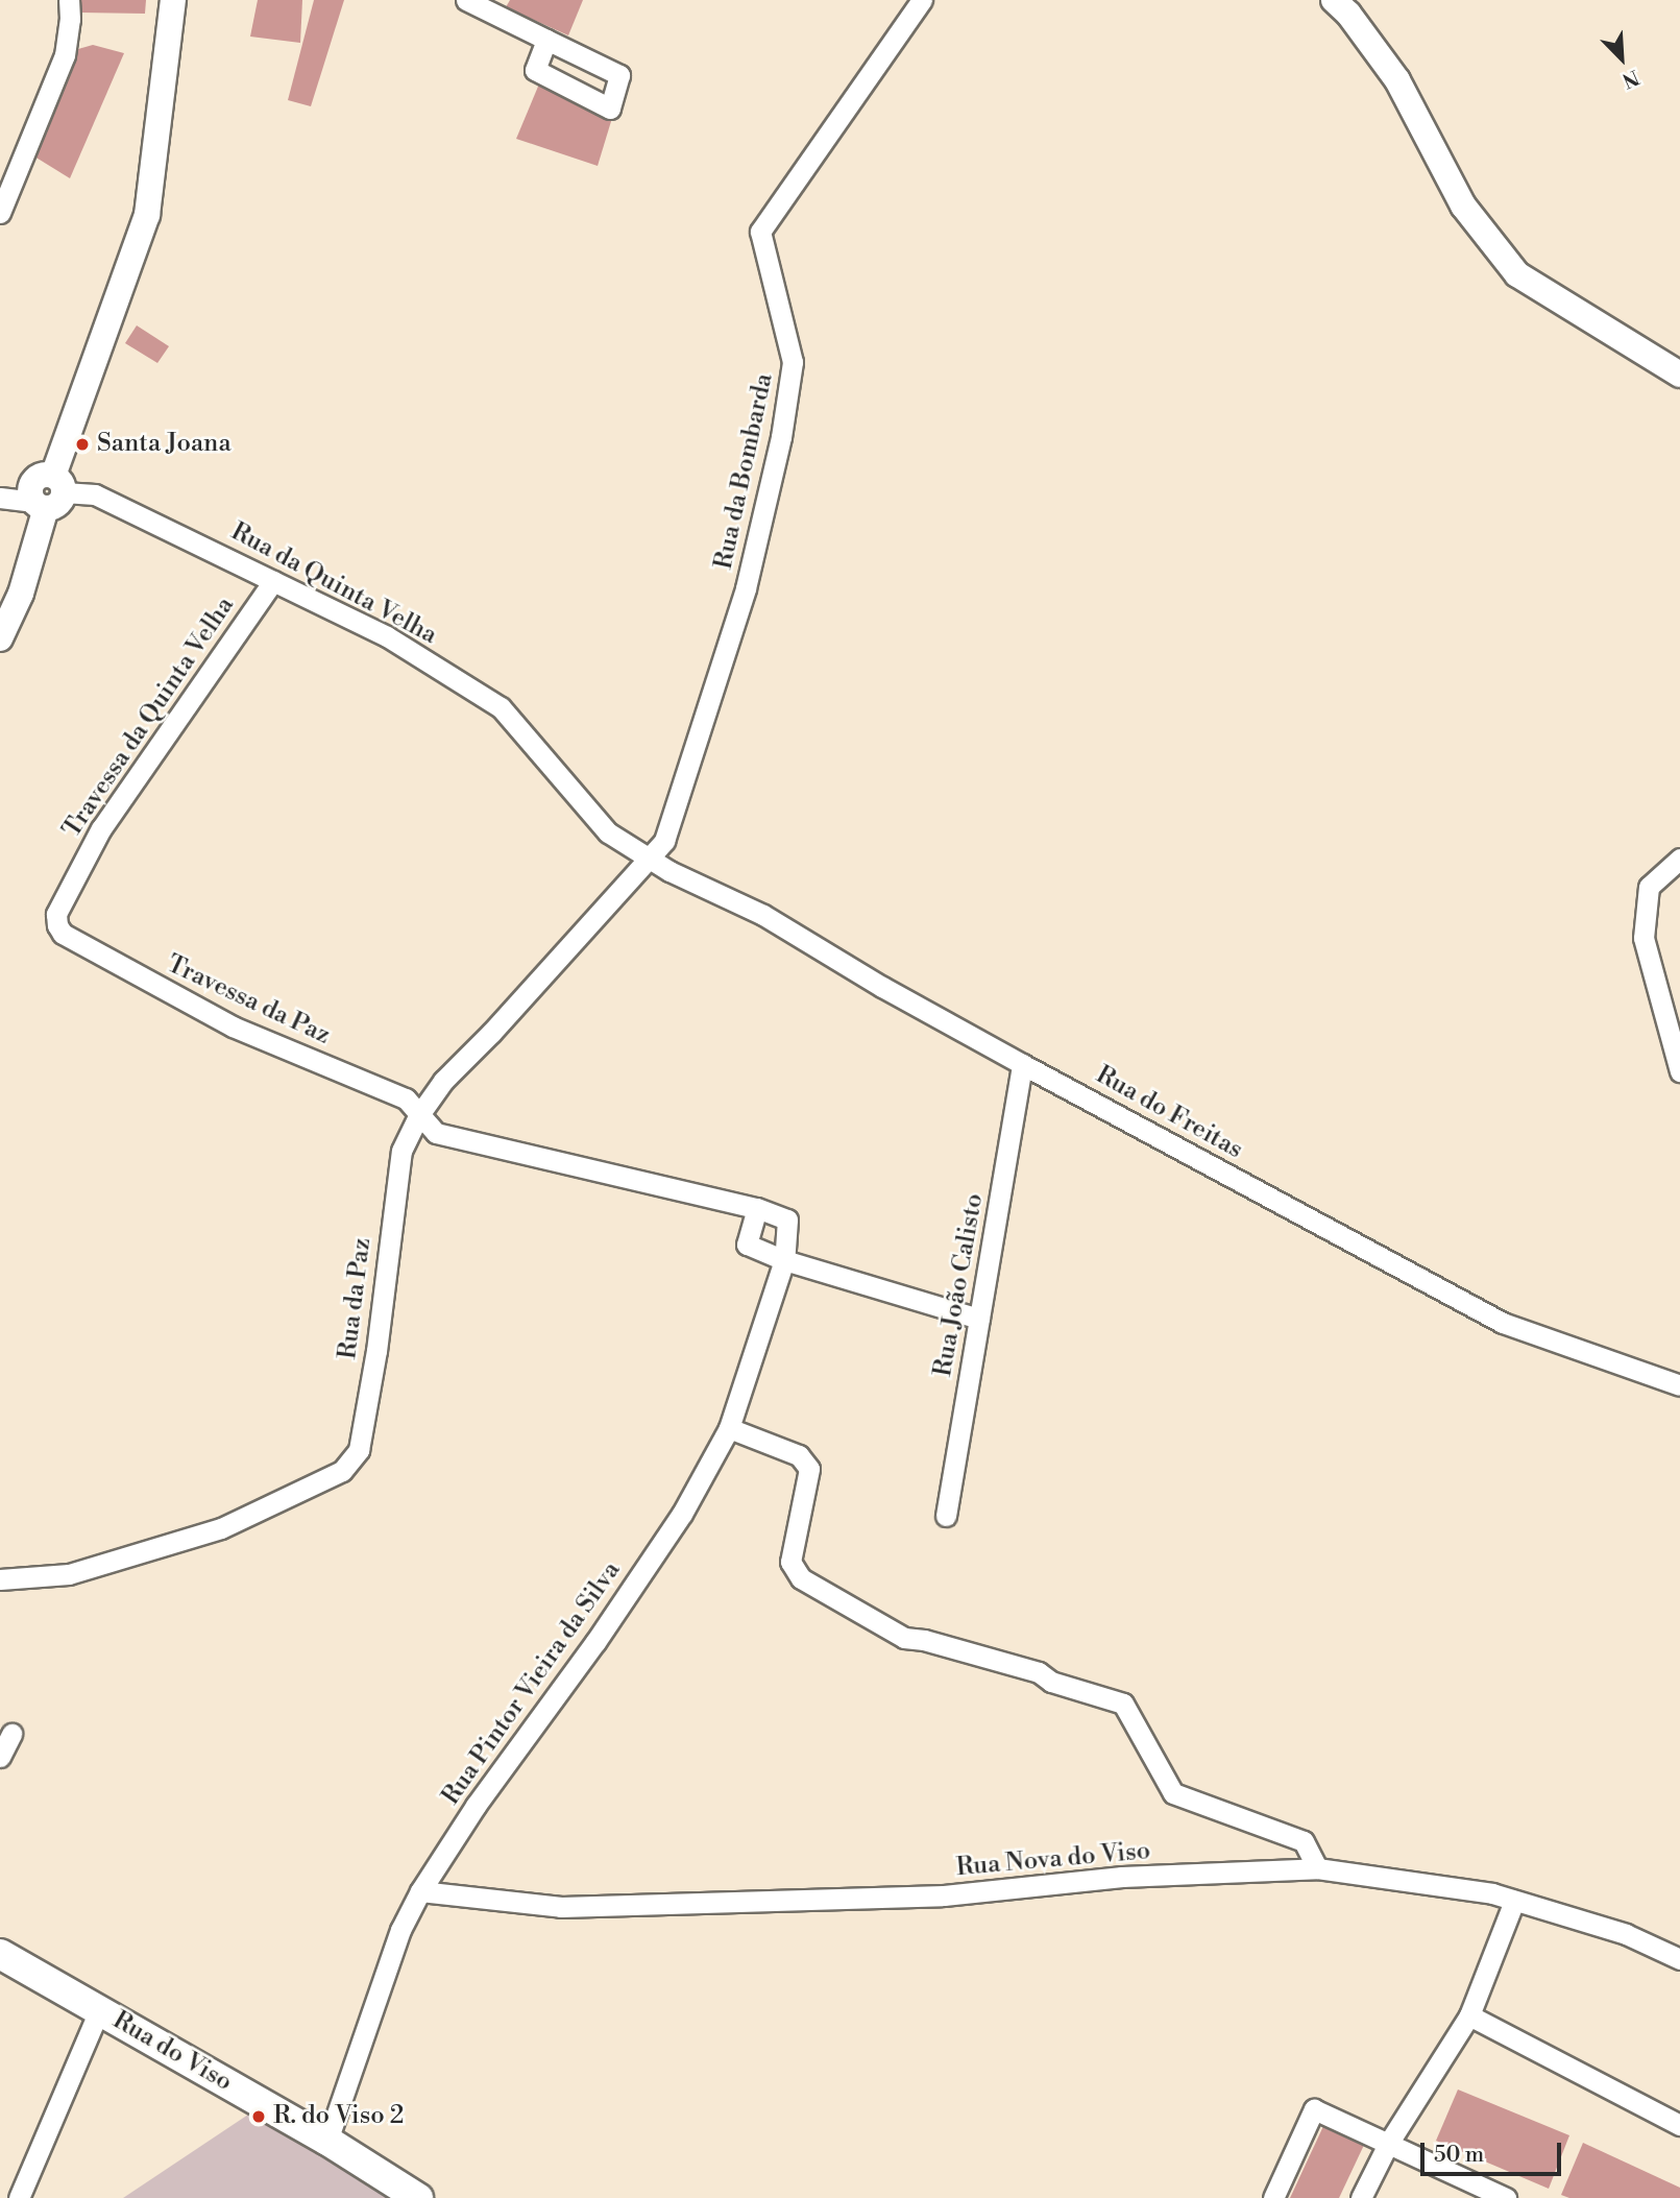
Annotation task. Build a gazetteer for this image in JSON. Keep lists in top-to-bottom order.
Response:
{
  "streets": {
    "main road": ["Rua do Viso"],
    "street": [
      "Rua da Bombarda",
      "Rua da Quinta Velha",
      "Travessa da Quinta Velha",
      "Travessa da Paz",
      "Rua do Freitas",
      "Rua João Calisto",
      "Rua da Paz",
      "Rua Pintor Vieira da Silva",
      "Rua Nova do Viso"
    ]
  },
  "crossings": [
    ["Rua da Bombarda", "Rua da Quinta Velha"],
    ["Rua da Bombarda", "Rua do Freitas"],
    ["Rua da Bombarda", "Rua da Paz"],
    ["Rua da Quinta Velha", "Travessa da Quinta Velha"],
    ["Rua da Quinta Velha", "Rua do Freitas"],
    ["Rua da Quinta Velha", "Rua da Paz"],
    ["Travessa da Quinta Velha", "Travessa da Paz"],
    ["Travessa da Paz", "Rua da Paz"],
    ["Travessa da Paz", "Rua Pintor Vieira da Silva"],
    ["Rua do Freitas", "Rua João Calisto"],
    ["Rua do Freitas", "Rua da Paz"],
    ["Rua Pintor Vieira da Silva", "Rua Nova do Viso"],
    ["Rua Pintor Vieira da Silva", "Rua do Viso"]
  ],
  "places": ["Santa Joana", "R. do Viso 2"],
  "scale_bar": "50 m",
  "north": "bottom right"
}
